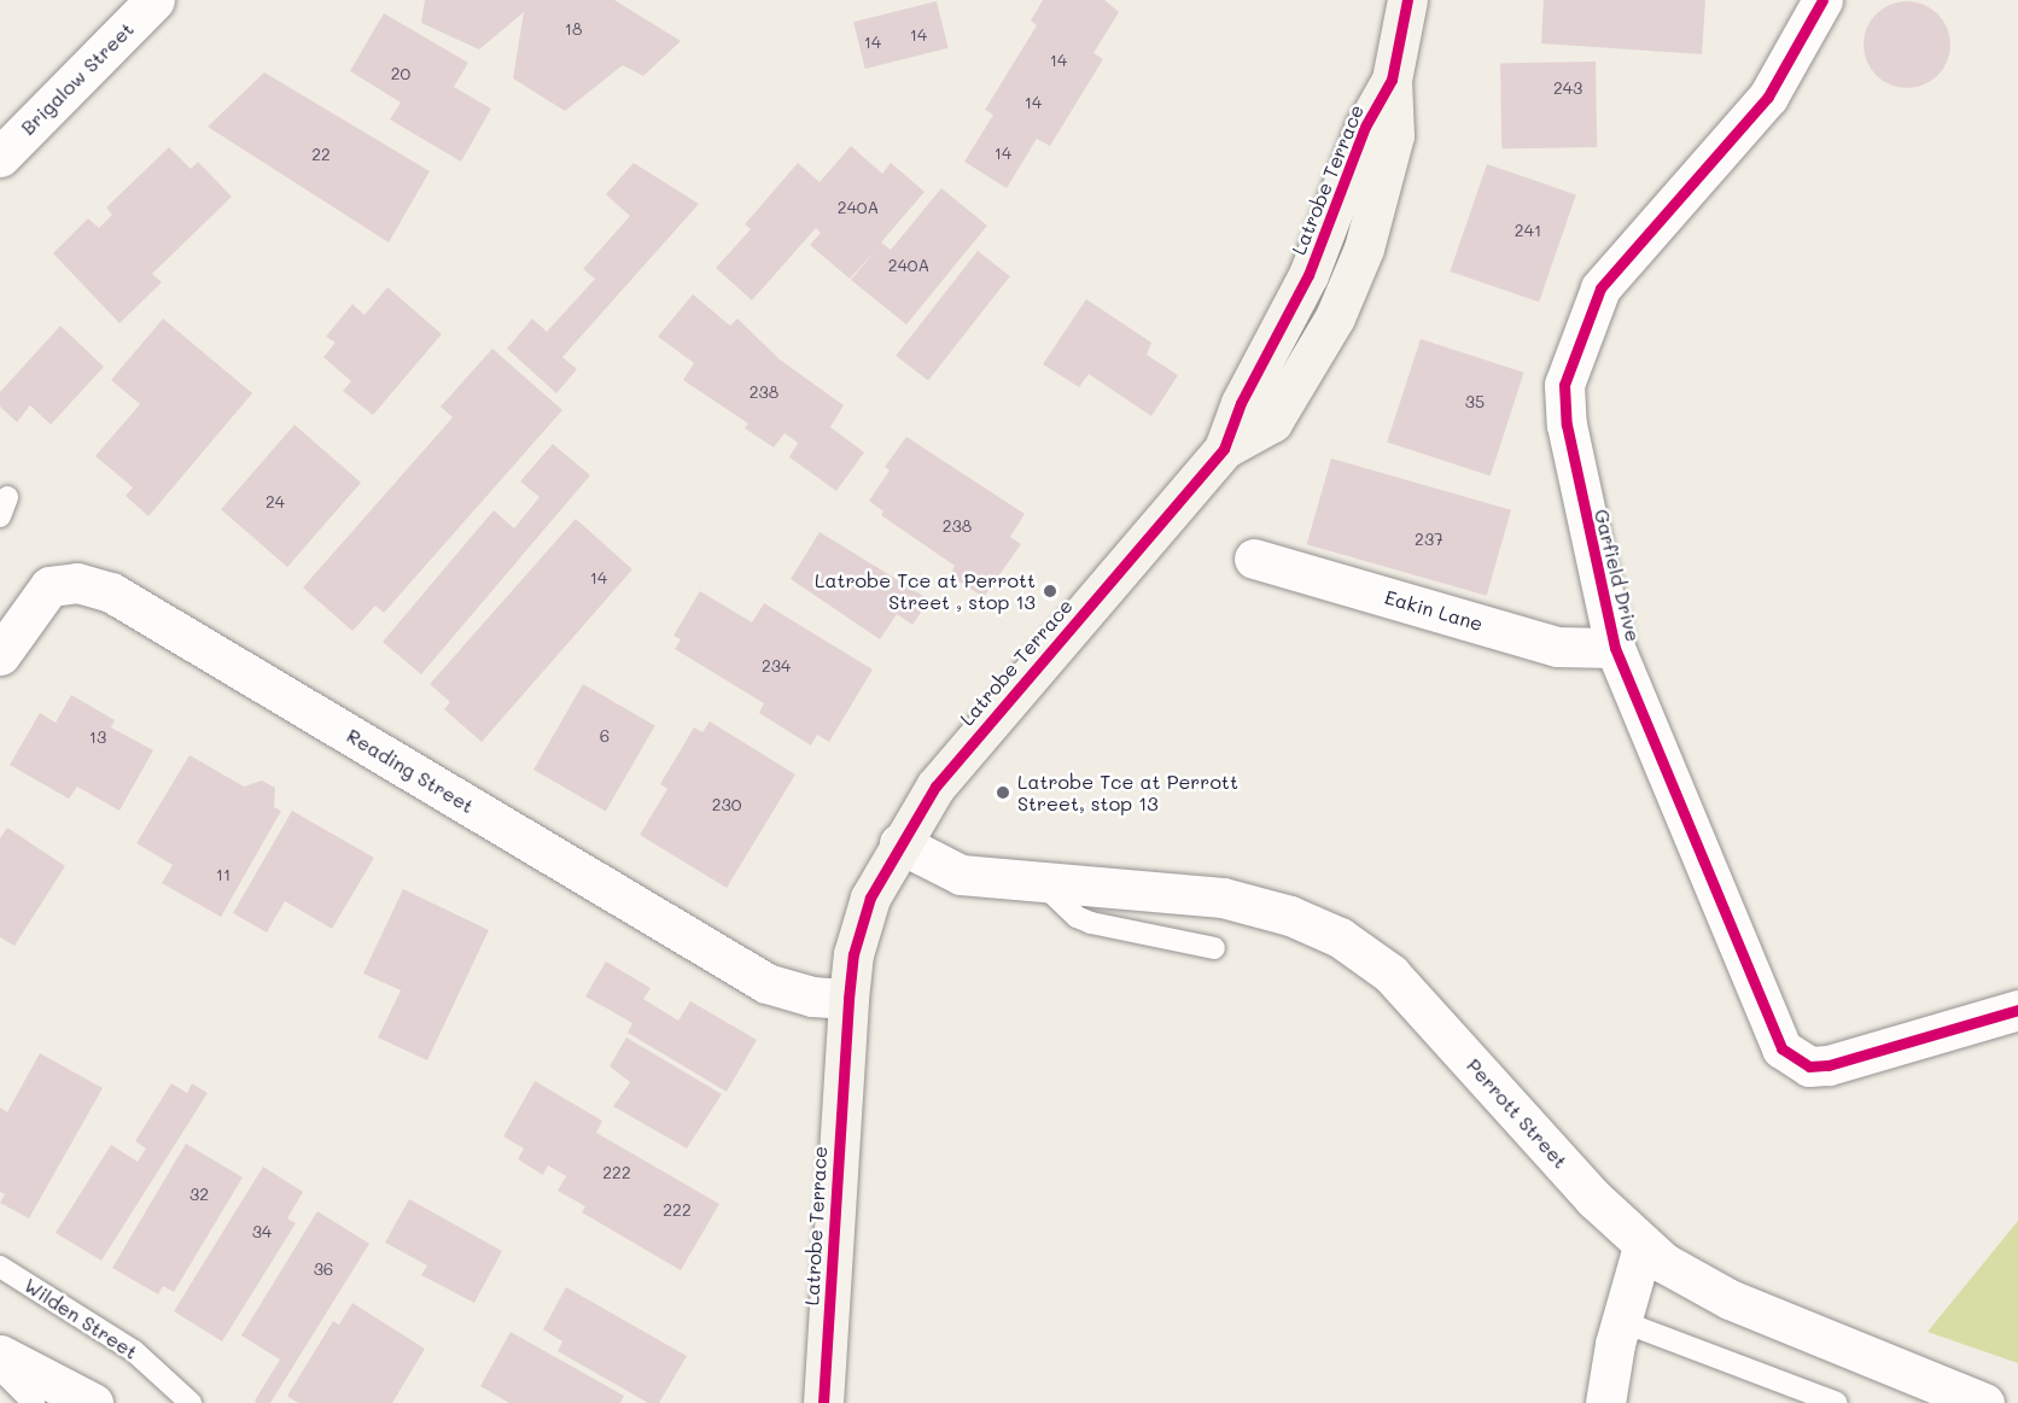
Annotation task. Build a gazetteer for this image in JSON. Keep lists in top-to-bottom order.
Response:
{
  "streets": {
    "main road": ["Latrobe Terrace"],
    "street": [
      "Brigalow Street",
      "Garfield Drive",
      "Eakin Lane",
      "Reading Street",
      "Perrott Street"
    ],
    "lane": ["Wilden Street"]
  },
  "crossings": [
    ["Latrobe Terrace", "Reading Street"],
    ["Latrobe Terrace", "Perrott Street"],
    ["Garfield Drive", "Eakin Lane"]
  ],
  "places": ["Latrobe Tce at Perrott Street , stop 13", "Latrobe Tce at Perrott Street, stop 13"],
  "house_numbers": [
    "18",
    "14",
    "14",
    "14",
    "20",
    "243",
    "14",
    "14",
    "22",
    "240A",
    "241",
    "240A",
    "238",
    "35",
    "24",
    "238",
    "237",
    "14",
    "234",
    "6",
    "13",
    "230",
    "11",
    "222",
    "32",
    "222",
    "34",
    "36"
  ]
}
